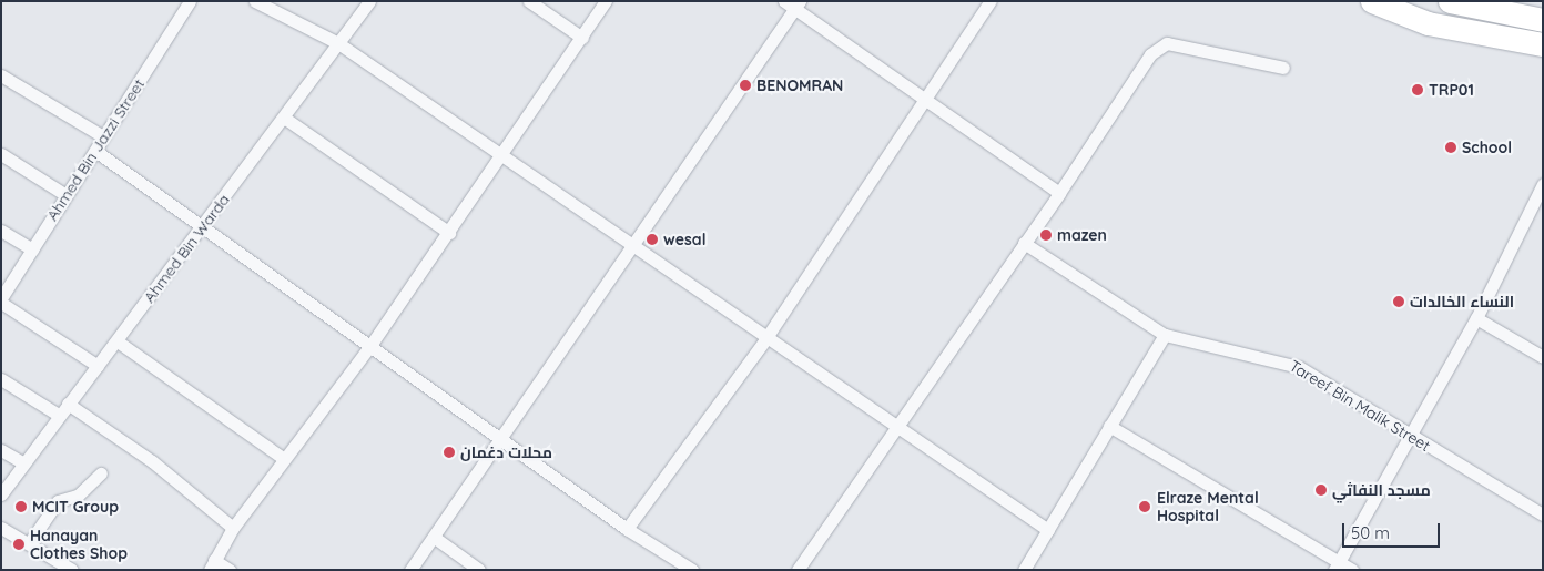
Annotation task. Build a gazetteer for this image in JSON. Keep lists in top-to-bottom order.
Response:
{
  "streets": {
    "street": ["Ahmed Bin Jazzi Street", "Ahmed Bin Warda", "Tareef Bin Malik Street"]
  },
  "places": [
    "BENOMRAN",
    "TRP01",
    "School",
    "mazen",
    "wesal",
    "النساء الخالدات",
    "محلات دغمان",
    "مسجد النفاثي",
    "MCIT Group",
    "Elraze Mental Hospital",
    "Hanayan Clothes Shop"
  ],
  "scale_bar": "50 m"
}
